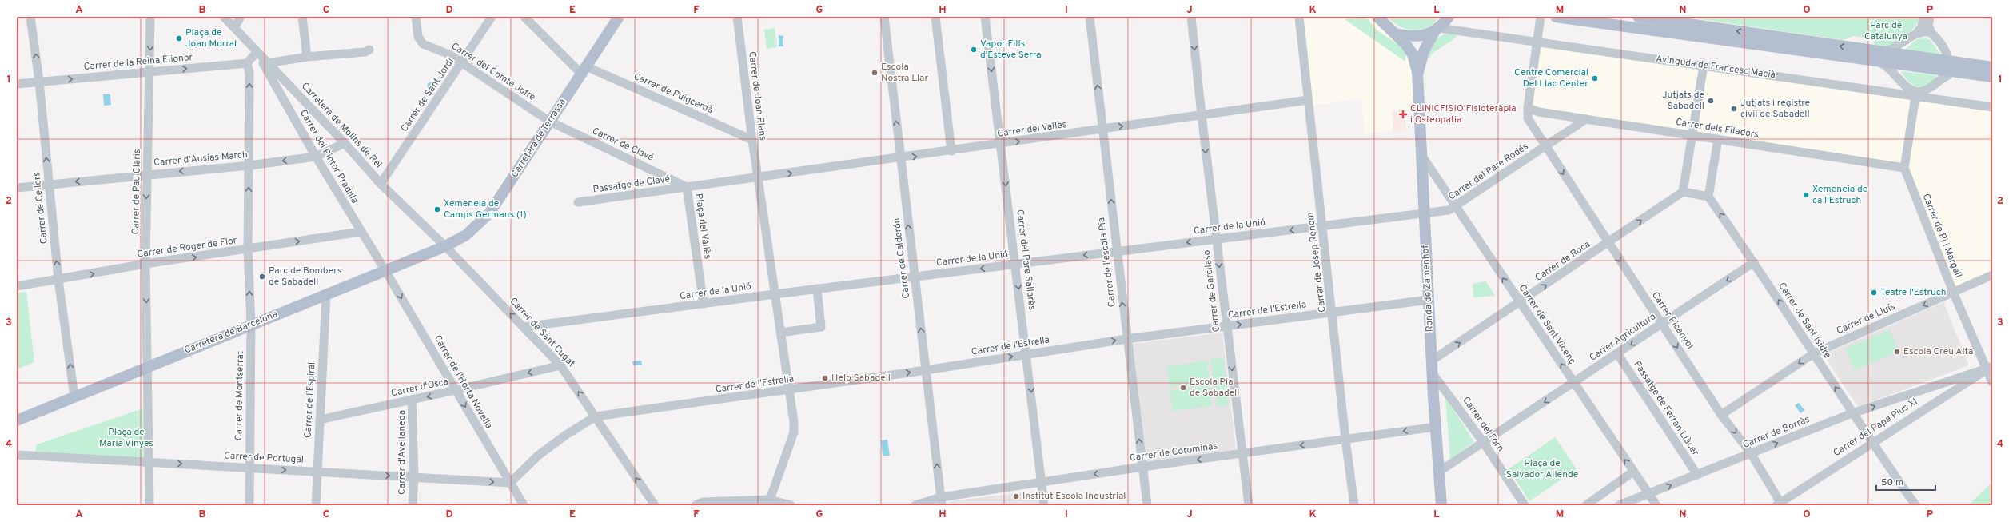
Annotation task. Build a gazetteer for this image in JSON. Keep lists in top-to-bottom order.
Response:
{
  "streets": {
    "main road": [
      "Avinguda de Francesc Macià",
      "Carretera de Terrassa",
      "Ronda de Zamenhof",
      "Carretera de Barcelona"
    ],
    "street": [
      "Carrer de la Reina Elionor",
      "Carrer del Comte Jofre",
      "Carrer de Puigcerdà",
      "Carrer de Sant Jordi",
      "Carrer de Joan Plans",
      "Carretera de Molins de Rei",
      "Carrer dels Filadors",
      "Carrer del Vallès",
      "Carrer de Clavé",
      "Carrer del Pintor Pradilla",
      "Carrer d'Ausias March",
      "Carrer del Pare Rodés",
      "Passatge de Clavé",
      "Carrer de Pau Claris",
      "Carrer de Cellers",
      "Plaça del Vallès",
      "Carrer de la Unió",
      "Carrer de Pi i Margall",
      "Carrer de Roger de Flor",
      "Carrer de Calderón",
      "Carrer del Pare Sallarès",
      "Carrer de Roca",
      "Carrer de l'escola Pía",
      "Carrer de Josep Renom",
      "Carrer de Garcilaso",
      "Carrer de l'Estrella",
      "Carrer de Lluís",
      "Carrer Picanyol",
      "Carrer de Sant Isidre",
      "Carrer de Sant Vicenç",
      "Carrer de Sant Cugat",
      "Carrer Agricultura",
      "Carrer de l'Horta Novella",
      "Carrer d'Osca",
      "Carrer de Montserrat",
      "Carrer de l'Espirall",
      "Passatge de Ferran Llàcer",
      "Carrer del Forn",
      "Carrer del Papa Pius XI",
      "Carrer de Borràs",
      "Carrer d'Avellaneda",
      "Carrer de Corominas",
      "Carrer de Portugal"
    ]
  },
  "crossings": [
    ["Carrer de la Reina Elionor", "Carrer de Pau Claris"],
    ["Carrer de la Reina Elionor", "Carrer de Cellers"],
    ["Carrer de la Reina Elionor", "Carrer de Montserrat"],
    ["Avinguda de Francesc Macià", "Ronda de Zamenhof"],
    ["Carrer del Comte Jofre", "Carrer de Sant Jordi"],
    ["Carrer del Comte Jofre", "Carretera de Terrassa"],
    ["Carrer del Comte Jofre", "Carrer de Clavé"],
    ["Carrer de Puigcerdà", "Carrer de Joan Plans"],
    ["Carrer de Puigcerdà", "Carretera de Terrassa"],
    ["Carrer de Sant Jordi", "Carretera de Molins de Rei"],
    ["Carrer de Joan Plans", "Carrer del Vallès"],
    ["Carrer de Joan Plans", "Plaça del Vallès"],
    ["Carretera de Molins de Rei", "Carretera de Terrassa"],
    ["Carretera de Molins de Rei", "Carrer del Pintor Pradilla"],
    ["Carretera de Molins de Rei", "Carrer d'Ausias March"],
    ["Carretera de Molins de Rei", "Carretera de Barcelona"],
    ["Carretera de Molins de Rei", "Carrer de Sant Cugat"],
    ["Carrer dels Filadors", "Carrer del Pare Rodés"],
    ["Carrer dels Filadors", "Carrer de Pi i Margall"],
    ["Carrer del Vallès", "Plaça del Vallès"],
    ["Carrer del Vallès", "Carrer de Calderón"],
    ["Carrer del Vallès", "Carrer del Pare Sallarès"],
    ["Carrer del Vallès", "Carrer de l'escola Pía"],
    ["Carrer del Vallès", "Carrer de Josep Renom"],
    ["Carrer del Vallès", "Carrer de Garcilaso"],
    ["Carretera de Terrassa", "Carrer de Clavé"],
    ["Carretera de Terrassa", "Carretera de Barcelona"],
    ["Carretera de Terrassa", "Carrer de Sant Cugat"],
    ["Carrer de Clavé", "Passatge de Clavé"],
    ["Carrer de Clavé", "Plaça del Vallès"],
    ["Carrer del Pintor Pradilla", "Carrer d'Ausias March"],
    ["Carrer del Pintor Pradilla", "Carrer de Roger de Flor"],
    ["Carrer del Pintor Pradilla", "Carretera de Barcelona"],
    ["Carrer del Pintor Pradilla", "Carrer de l'Horta Novella"],
    ["Carrer d'Ausias March", "Carrer de Pau Claris"],
    ["Carrer d'Ausias March", "Carrer de Cellers"],
    ["Carrer d'Ausias March", "Carrer de Montserrat"],
    ["Carrer del Pare Rodés", "Carrer de la Unió"],
    ["Carrer del Pare Rodés", "Ronda de Zamenhof"],
    ["Carrer del Pare Rodés", "Carrer Picanyol"],
    ["Carrer del Pare Rodés", "Carrer de Sant Vicenç"],
    ["Passatge de Clavé", "Plaça del Vallès"],
    ["Carrer de Pau Claris", "Carrer de Roger de Flor"],
    ["Carrer de Pau Claris", "Carretera de Barcelona"],
    ["Carrer de Pau Claris", "Carrer de Portugal"],
    ["Carrer de Cellers", "Carrer de Roger de Flor"],
    ["Carrer de Cellers", "Carretera de Barcelona"],
    ["Plaça del Vallès", "Carrer de la Unió"],
    ["Carrer de la Unió", "Carrer de Calderón"],
    ["Carrer de la Unió", "Carrer del Pare Sallarès"],
    ["Carrer de la Unió", "Carrer de l'escola Pía"],
    ["Carrer de la Unió", "Carrer de Josep Renom"],
    ["Carrer de la Unió", "Ronda de Zamenhof"],
    ["Carrer de la Unió", "Carrer de Garcilaso"],
    ["Carrer de la Unió", "Carrer de Sant Cugat"],
    ["Carrer de Pi i Margall", "Carrer de Lluís"],
    ["Carrer de Pi i Margall", "Carrer del Papa Pius XI"],
    ["Carrer de Pi i Margall", "Carrer de Borràs"],
    ["Carrer de Roger de Flor", "Carrer de Montserrat"],
    ["Carrer de Calderón", "Carrer de l'Estrella"],
    ["Carrer de Calderón", "Carrer de Corominas"],
    ["Carrer del Pare Sallarès", "Carrer de l'Estrella"],
    ["Carrer del Pare Sallarès", "Carrer de Corominas"],
    ["Carrer de Roca", "Ronda de Zamenhof"],
    ["Carrer de Roca", "Carrer Picanyol"],
    ["Carrer de Roca", "Carrer de Sant Vicenç"],
    ["Carrer de l'escola Pía", "Carrer de l'Estrella"],
    ["Carrer de l'escola Pía", "Carrer de Corominas"],
    ["Carrer de Josep Renom", "Carrer de l'Estrella"],
    ["Carrer de Josep Renom", "Carrer de Corominas"],
    ["Ronda de Zamenhof", "Carrer de l'Estrella"],
    ["Ronda de Zamenhof", "Carrer de Sant Vicenç"],
    ["Ronda de Zamenhof", "Carrer Agricultura"],
    ["Ronda de Zamenhof", "Carrer del Forn"],
    ["Ronda de Zamenhof", "Carrer de Corominas"],
    ["Carrer de Garcilaso", "Carrer de l'Estrella"],
    ["Carrer de Garcilaso", "Carrer de Corominas"],
    ["Carrer de l'Estrella", "Carrer de Sant Cugat"],
    ["Carrer de Lluís", "Carrer Picanyol"],
    ["Carrer de Lluís", "Carrer de Sant Isidre"],
    ["Carrer Picanyol", "Carrer Agricultura"],
    ["Carrer Picanyol", "Carrer del Papa Pius XI"],
    ["Carrer Picanyol", "Carrer de Borràs"],
    ["Carrer de Sant Isidre", "Carrer Agricultura"],
    ["Carrer de Sant Isidre", "Carrer del Papa Pius XI"],
    ["Carrer de Sant Isidre", "Carrer de Borràs"],
    ["Carrer de Sant Vicenç", "Carrer Agricultura"],
    ["Carrer de Sant Vicenç", "Carrer de Borràs"],
    ["Carretera de Barcelona", "Carrer de Sant Cugat"],
    ["Carretera de Barcelona", "Carrer de l'Horta Novella"],
    ["Carretera de Barcelona", "Carrer de Montserrat"],
    ["Carretera de Barcelona", "Carrer de l'Espirall"],
    ["Carrer de Sant Cugat", "Carrer d'Osca"],
    ["Carrer Agricultura", "Passatge de Ferran Llàcer"],
    ["Carrer Agricultura", "Carrer del Forn"],
    ["Carrer de l'Horta Novella", "Carrer d'Osca"],
    ["Carrer de l'Horta Novella", "Carrer de Portugal"],
    ["Carrer d'Osca", "Carrer de l'Espirall"],
    ["Carrer d'Osca", "Carrer d'Avellaneda"],
    ["Carrer de Montserrat", "Carrer de Portugal"],
    ["Carrer de l'Espirall", "Carrer de Portugal"],
    ["Passatge de Ferran Llàcer", "Carrer de Borràs"],
    ["Carrer del Papa Pius XI", "Carrer de Borràs"],
    ["Carrer d'Avellaneda", "Carrer de Portugal"]
  ],
  "one_way": [
    "Carrer de la Reina Elionor",
    "Carrer del Vallès",
    "Carrer d'Ausias March",
    "Carrer de Pau Claris",
    "Carrer de Cellers",
    "Carrer de la Unió",
    "Carrer de Roger de Flor",
    "Carrer de Calderón",
    "Carrer del Pare Sallarès",
    "Carrer de Roca",
    "Carrer de l'escola Pía",
    "Carrer de Garcilaso",
    "Carrer de l'Estrella",
    "Carrer de Lluís",
    "Carrer Picanyol",
    "Carrer de Sant Isidre",
    "Carrer de Sant Vicenç",
    "Carrer de Sant Cugat",
    "Carrer Agricultura",
    "Carrer de l'Horta Novella",
    "Carrer d'Osca",
    "Carrer de Montserrat",
    "Carrer de Borràs",
    "Carrer de Corominas",
    "Carrer de Portugal"
  ],
  "parks": ["Parc de Catalunya", "Plaça de Maria Vinyes", "Plaça de Salvador Allende"],
  "places": {
    "other": [
      "Plaça de Joan Morral",
      "Vapor Fills d'Esteve Serra",
      "Escola Nostra Llar",
      "Centre Comercial Del Llac Center",
      "Jutjats de Sabadell",
      "Jutjats i registre civil de Sabadell",
      "Xemeneia de ca l'Estruch",
      "Xemeneia de Camps Germans (1)",
      "Parc de Bombers de Sabadell",
      "Teatre l'Estruch",
      "Escola Creu Alta",
      "Help Sabadell",
      "Escola Pia de Sabadell",
      "Institut Escola Industrial"
    ],
    "health": ["CLINICFISIO Fisioteràpia i Osteopatia"]
  },
  "scale_bar": "50 m",
  "grid": {
    "columns": [
      "A",
      "B",
      "C",
      "D",
      "E",
      "F",
      "G",
      "H",
      "I",
      "J",
      "K",
      "L",
      "M",
      "N",
      "O",
      "P"
    ],
    "rows": [
      "1",
      "2",
      "3",
      "4"
    ]
  }
}
